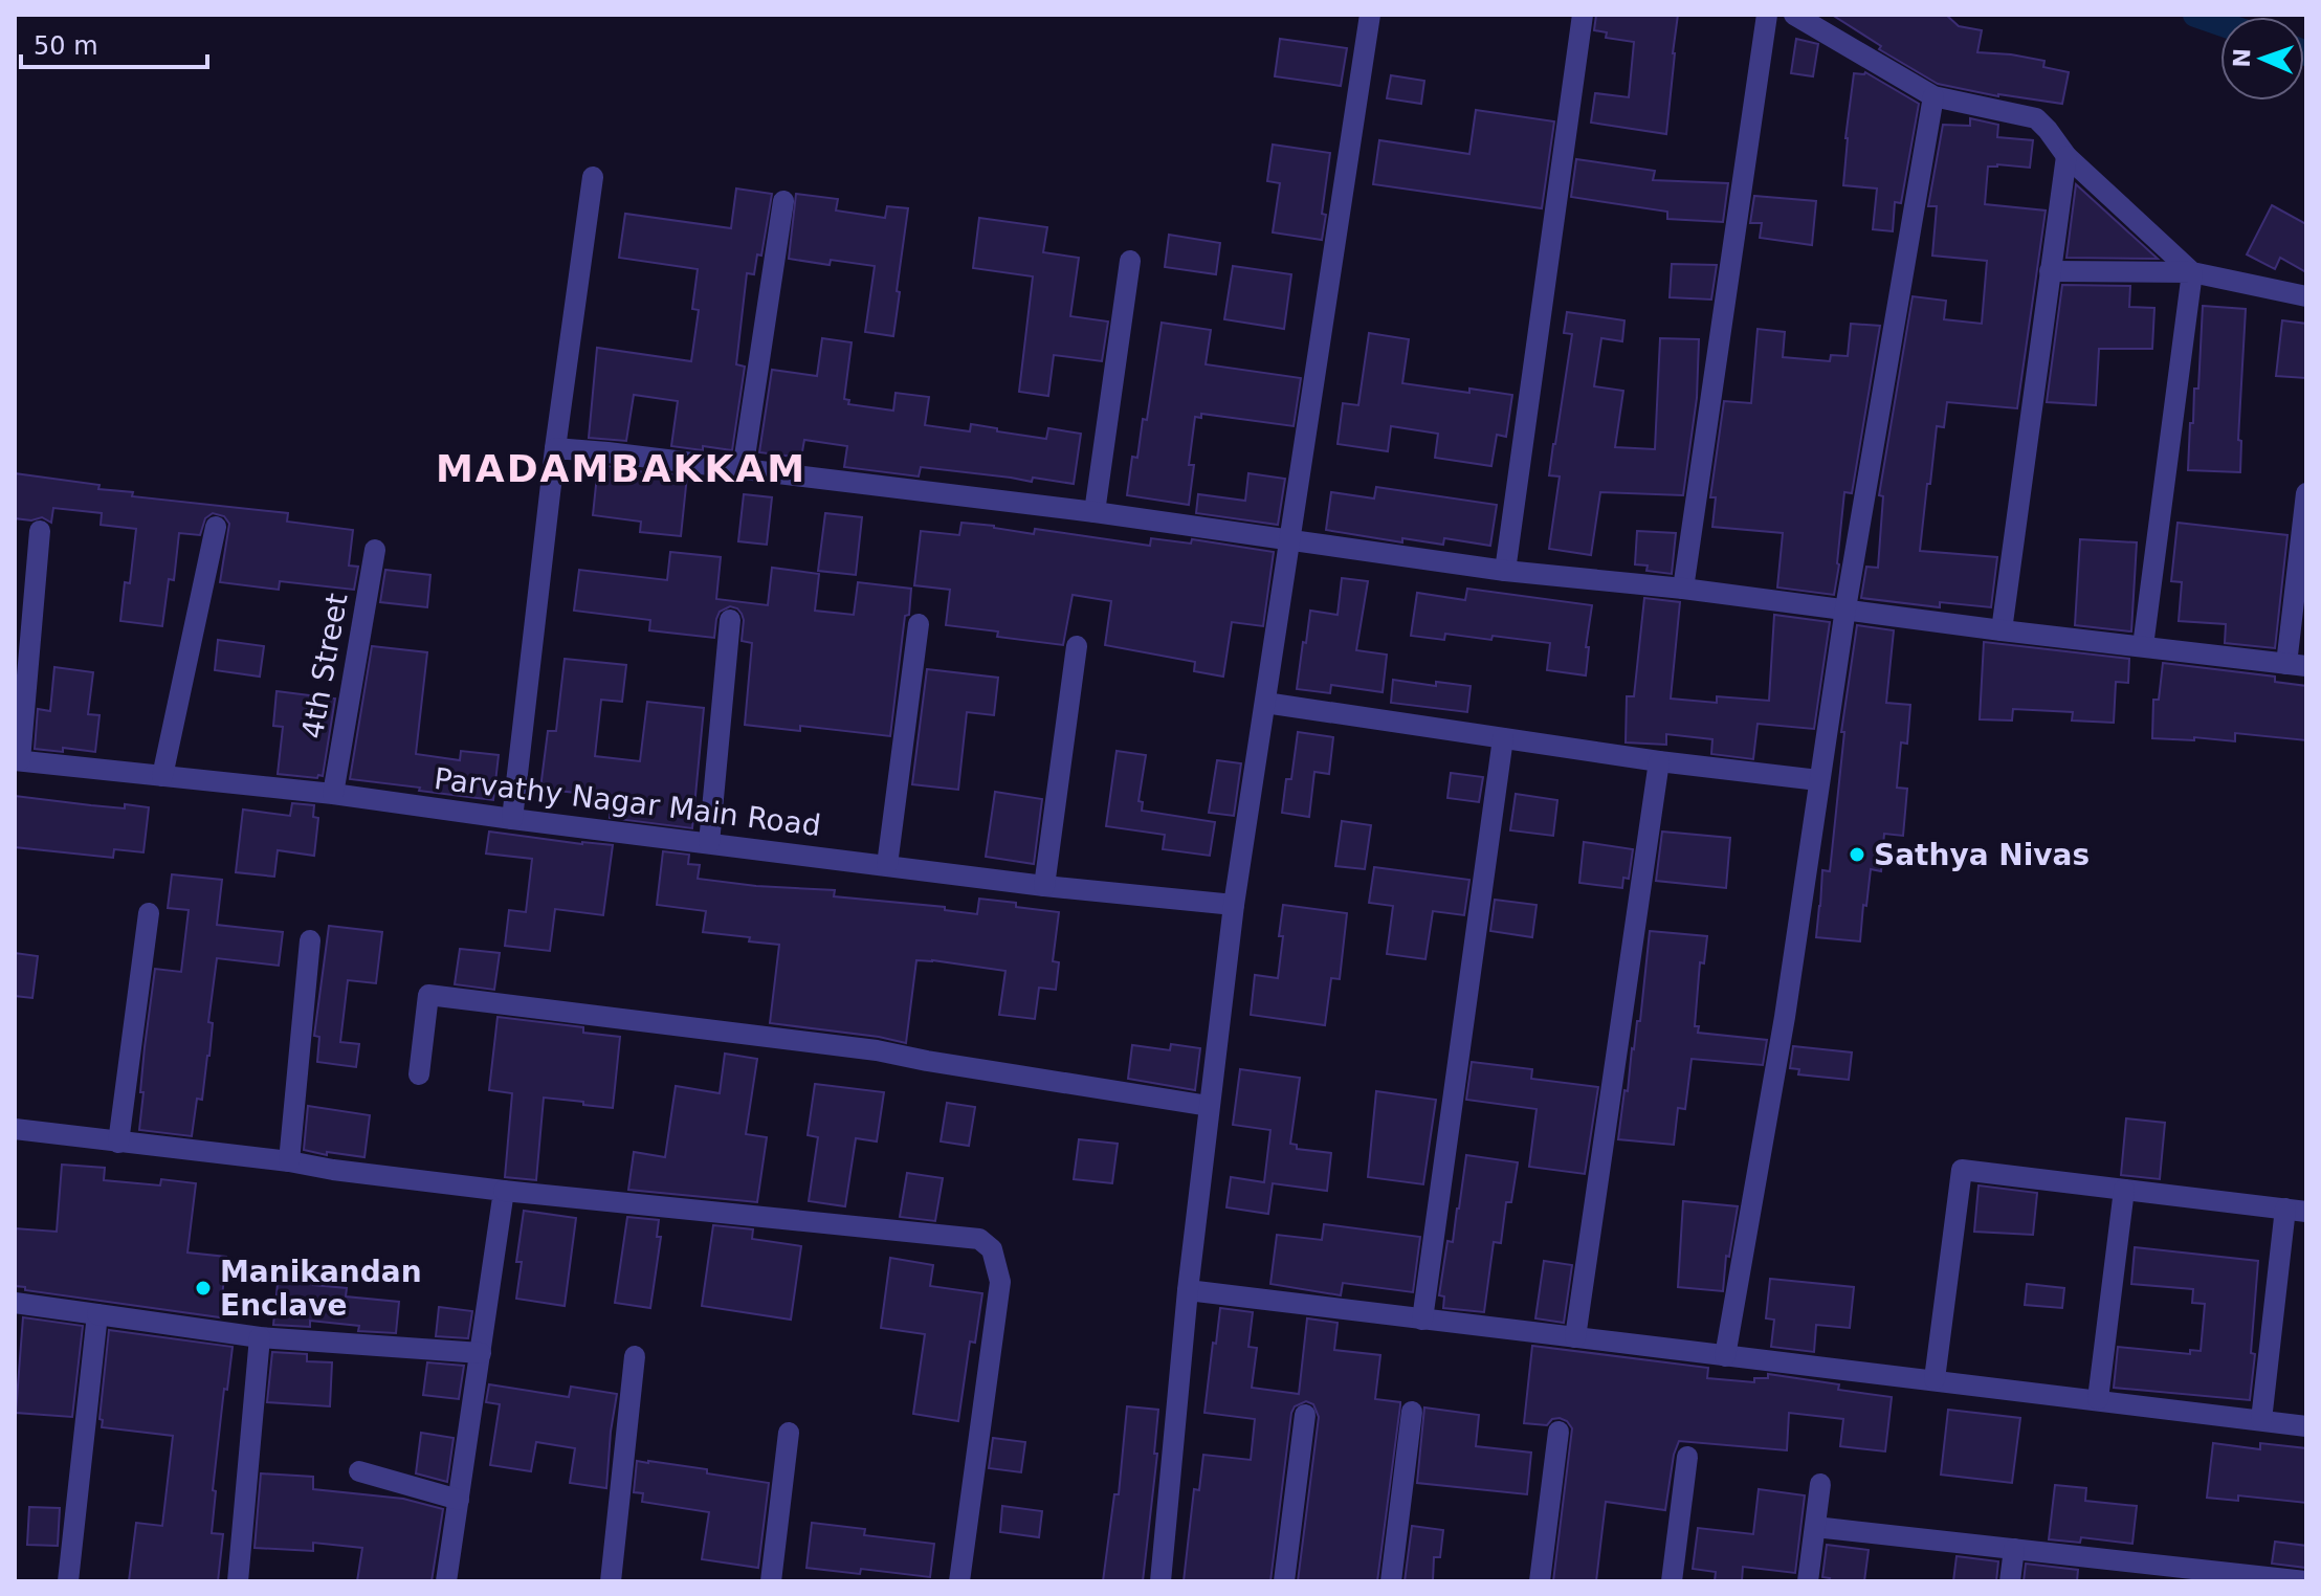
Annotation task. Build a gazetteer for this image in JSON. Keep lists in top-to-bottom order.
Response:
{
  "streets": {
    "street": ["4th Street", "Parvathy Nagar Main Road"]
  },
  "crossings": [
    ["4th Street", "Parvathy Nagar Main Road"]
  ],
  "districts": ["MADAMBAKKAM"],
  "places": ["Sathya Nivas", "Manikandan Enclave"],
  "scale_bar": "50 m",
  "north": "left"
}
